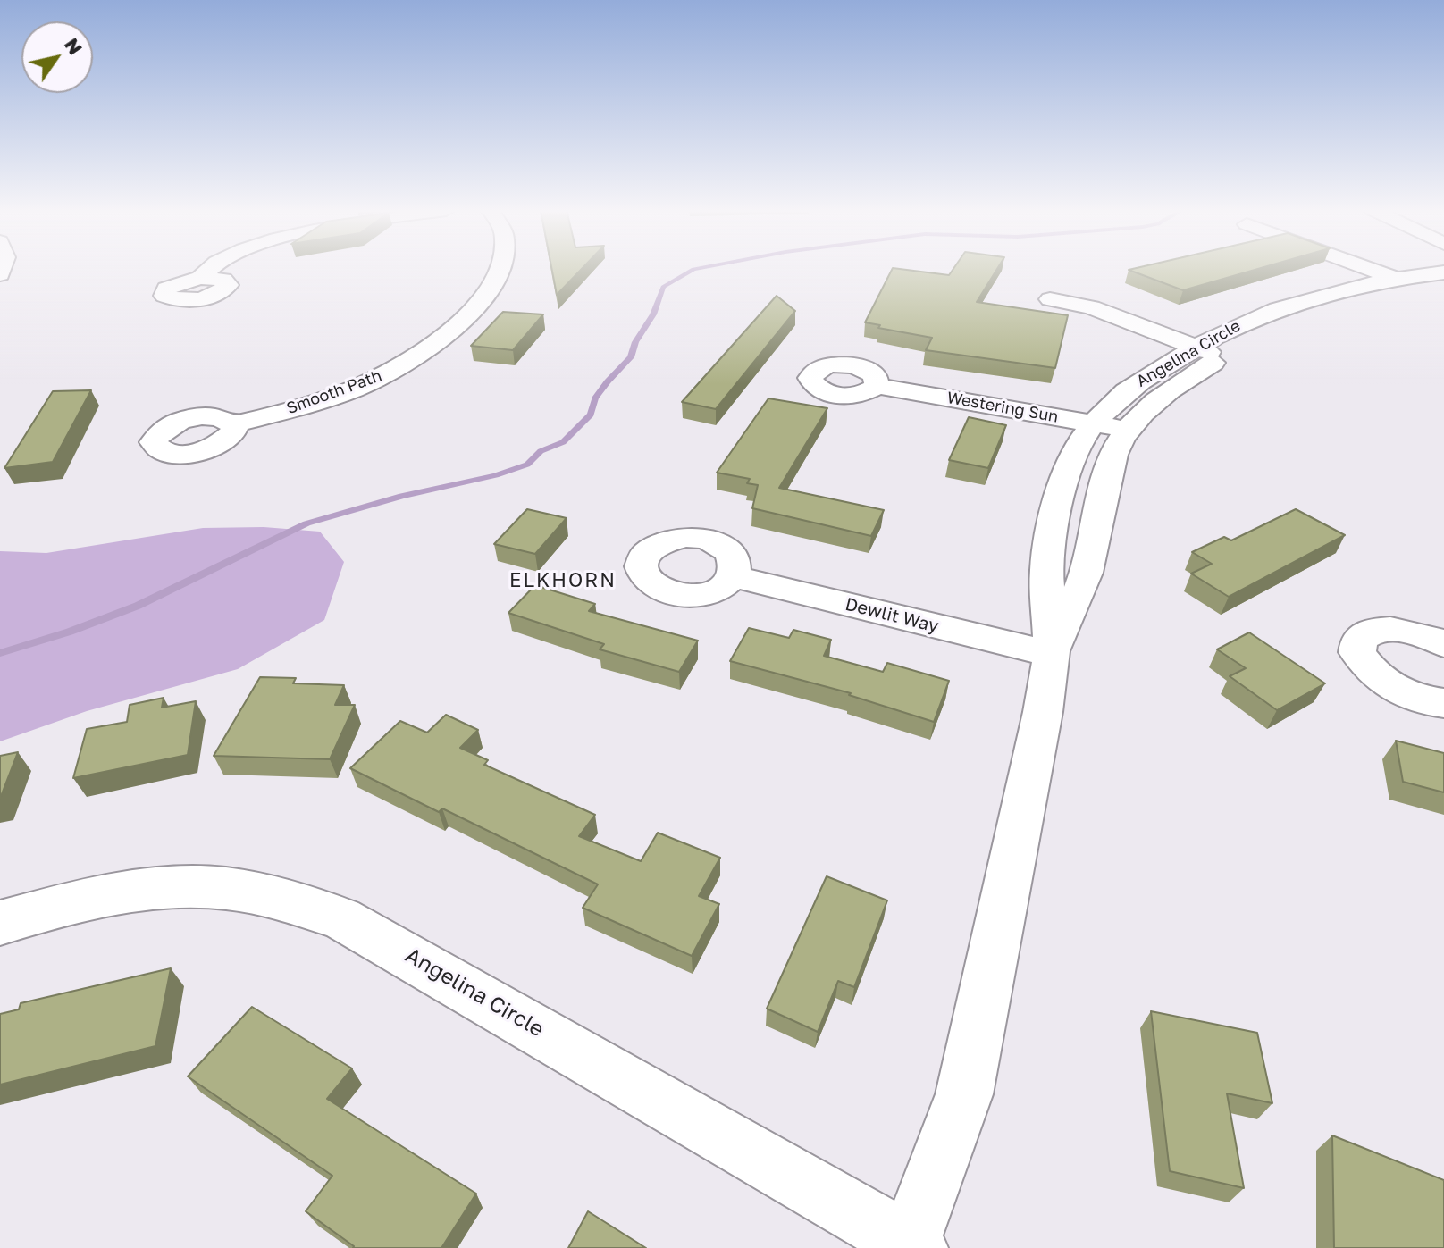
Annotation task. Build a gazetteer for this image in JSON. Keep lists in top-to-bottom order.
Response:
{
  "streets": {
    "street": [
      "Angelina Circle",
      "Smooth Path",
      "Westering Sun",
      "Dewlit Way"
    ]
  },
  "crossings": [
    ["Angelina Circle", "Westering Sun"],
    ["Angelina Circle", "Dewlit Way"]
  ],
  "districts": ["ELKHORN"],
  "north": "top right"
}
